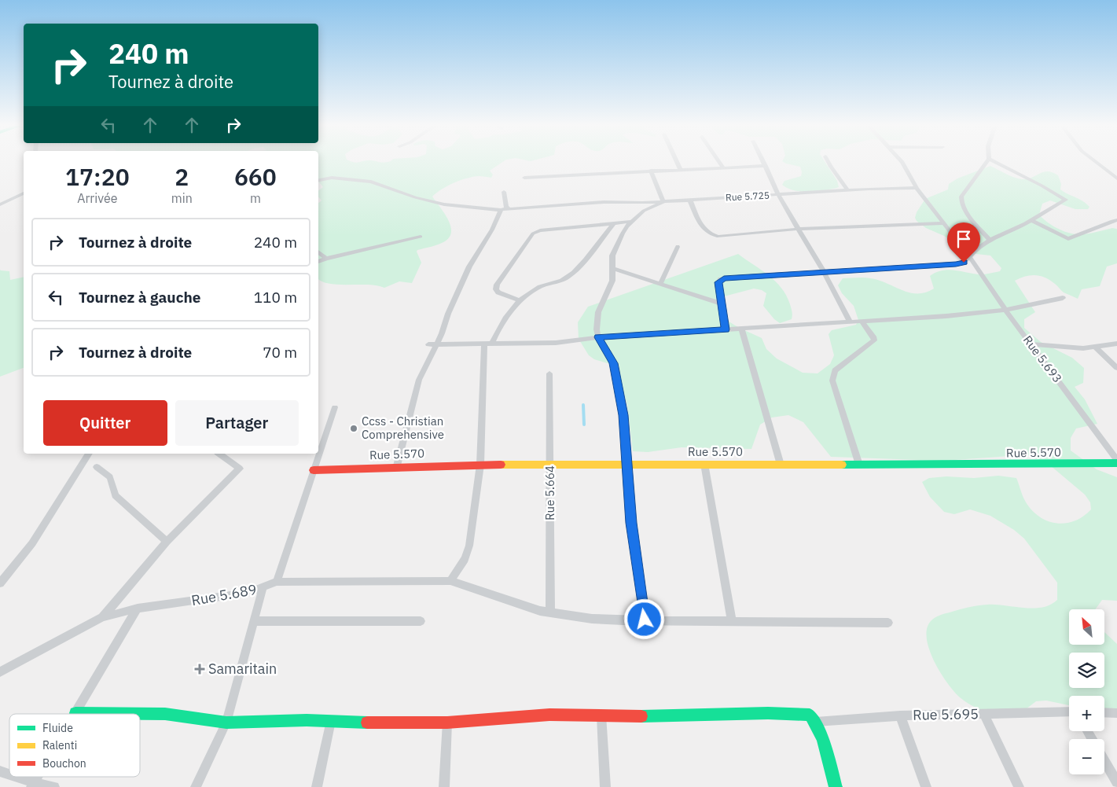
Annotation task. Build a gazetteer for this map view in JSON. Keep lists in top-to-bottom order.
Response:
{
  "streets": {
    "street": [
      "Rue 5.725",
      "Rue 5.693",
      "Rue 5.570",
      "Rue 5.664",
      "Rue 5.689",
      "Rue 5.695"
    ]
  },
  "crossings": [
    ["Rue 5.570", "Rue 5.664"]
  ],
  "places": {
    "other": ["Ccss - Christian Comprehensive"],
    "health": ["Samaritain"]
  },
  "legend": ["Fluide", "Ralenti", "Bouchon"],
  "north": "top left",
  "page": {
    "turn": ["240 m", "Tournez à droite"],
    "eta": [
      "17:20",
      "Arrivée",
      "2",
      "min",
      "660",
      "m"
    ],
    "list": [
      {
        "name": "Tournez à droite",
        "value": "240 m"
      },
      {
        "name": "Tournez à gauche",
        "value": "110 m"
      },
      {
        "name": "Tournez à droite",
        "value": "70 m"
      }
    ],
    "buttons": ["Quitter", "Partager"],
    "map_buttons": ["+", "−"]
  }
}
